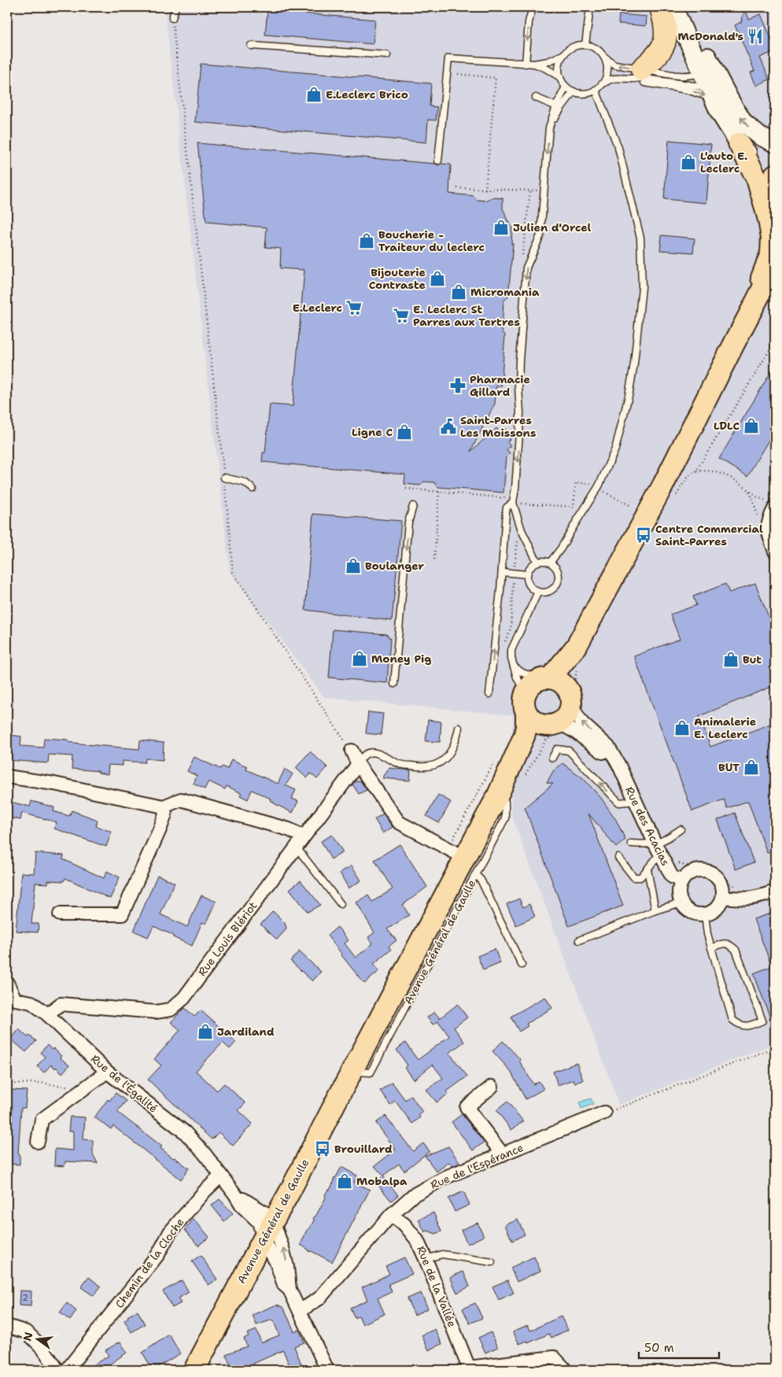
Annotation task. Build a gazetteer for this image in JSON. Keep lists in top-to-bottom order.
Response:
{
  "streets": {
    "main road": ["Avenue Général de Gaulle"],
    "street": [
      "Rue des Acacias",
      "Rue Louis Blériot",
      "Rue de l'Égalité",
      "Rue de l'Espérance",
      "Chemin de la Cloche",
      "Rue de la Vallée"
    ]
  },
  "crossings": [
    ["Rue des Acacias", "Avenue Général de Gaulle"],
    ["Rue Louis Blériot", "Rue de l'Égalité"],
    ["Avenue Général de Gaulle", "Rue de l'Égalité"],
    ["Rue de l'Égalité", "Rue de l'Espérance"],
    ["Rue de l'Égalité", "Chemin de la Cloche"],
    ["Rue de l'Espérance", "Rue de la Vallée"]
  ],
  "places": {
    "restaurant": ["McDonald's"],
    "shop": [
      "E.Leclerc Brico",
      "L'auto E. Leclerc",
      "Julien d'Orcel",
      "Boucherie - Traiteur du leclerc",
      "Bijouterie Contraste",
      "Micromania",
      "LDLC",
      "Ligne C",
      "Boulanger",
      "Money Pig",
      "But",
      "Animalerie E. Leclerc",
      "BUT",
      "Jardiland",
      "Mobalpa"
    ],
    "supermarket": ["E.Leclerc", "E. Leclerc St Parres aux Tertres"],
    "pharmacy": ["Pharmacie Gillard"],
    "public building": ["Saint-Parres Les Moissons"],
    "bus stop": ["Centre Commercial Saint-Parres", "Brouillard"]
  },
  "house_numbers": ["2"],
  "scale_bar": "50 m",
  "north": "left"
}
